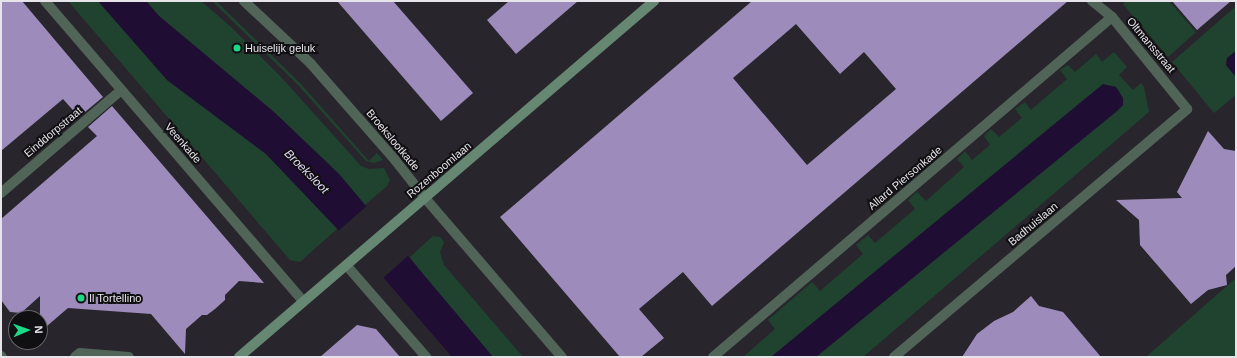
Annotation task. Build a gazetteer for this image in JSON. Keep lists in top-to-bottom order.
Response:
{
  "streets": {
    "street": [
      "Oltmansstraat",
      "Einddorpstraat",
      "Broekslootkade",
      "Veenkade",
      "Rozenboomlaan",
      "Allard Piersonkade",
      "Badhuislaan"
    ]
  },
  "crossings": [
    ["Oltmansstraat", "Allard Piersonkade"],
    ["Oltmansstraat", "Badhuislaan"],
    ["Einddorpstraat", "Veenkade"],
    ["Broekslootkade", "Rozenboomlaan"],
    ["Veenkade", "Rozenboomlaan"]
  ],
  "water": ["Broeksloot"],
  "places": ["Huiselijk geluk", "Il Tortellino"],
  "north": "right"
}
